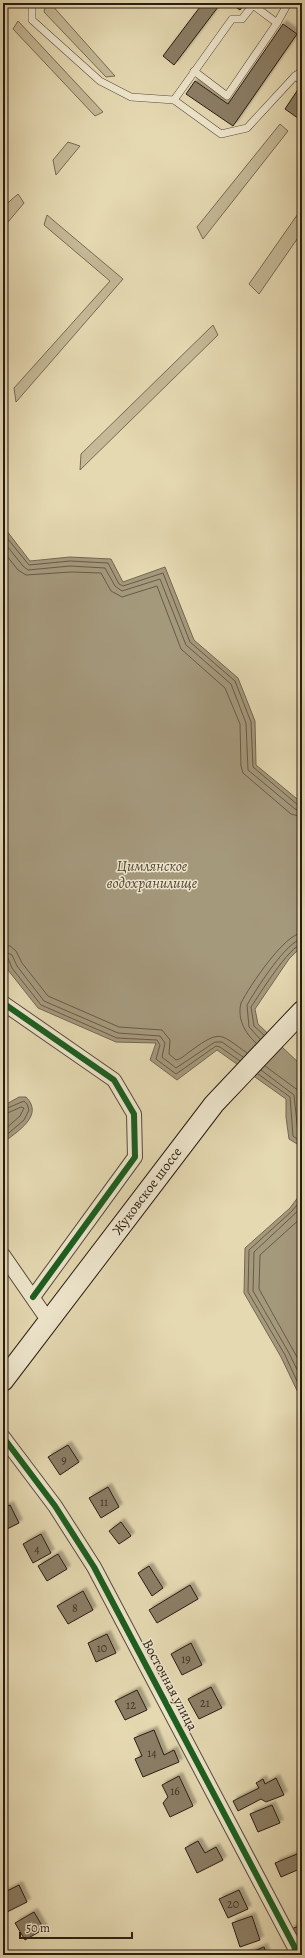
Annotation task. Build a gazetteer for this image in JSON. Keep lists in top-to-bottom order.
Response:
{
  "streets": {
    "main road": ["Жуковское шоссе"],
    "street": ["Восточная улица"]
  },
  "water": ["Цимлянское водохранилище"],
  "house_numbers": [
    "9",
    "11",
    "4",
    "8",
    "10",
    "19",
    "21",
    "12",
    "14",
    "16",
    "20"
  ],
  "scale_bar": "50 m"
}
